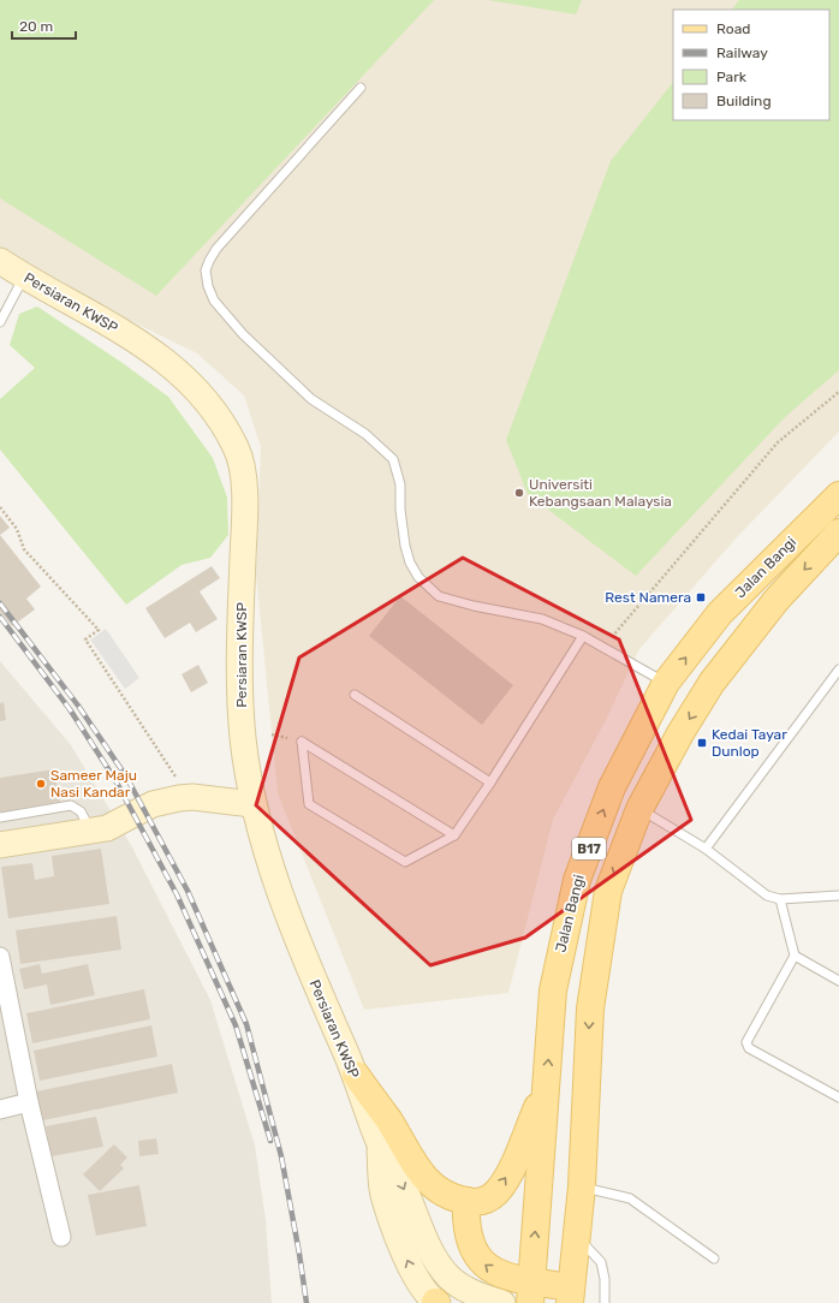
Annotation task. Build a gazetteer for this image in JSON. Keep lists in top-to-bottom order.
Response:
{
  "streets": {
    "main road": ["Jalan Bangi", "B17"],
    "street": ["Persiaran KWSP"]
  },
  "places": {
    "other": ["Universiti Kebangsaan Malaysia", "Sameer Maju Nasi Kandar"],
    "transit": ["Rest Namera", "Kedai Tayar Dunlop"]
  },
  "legend": [
    "Road",
    "Railway",
    "Park",
    "Building"
  ],
  "scale_bar": "20 m"
}
